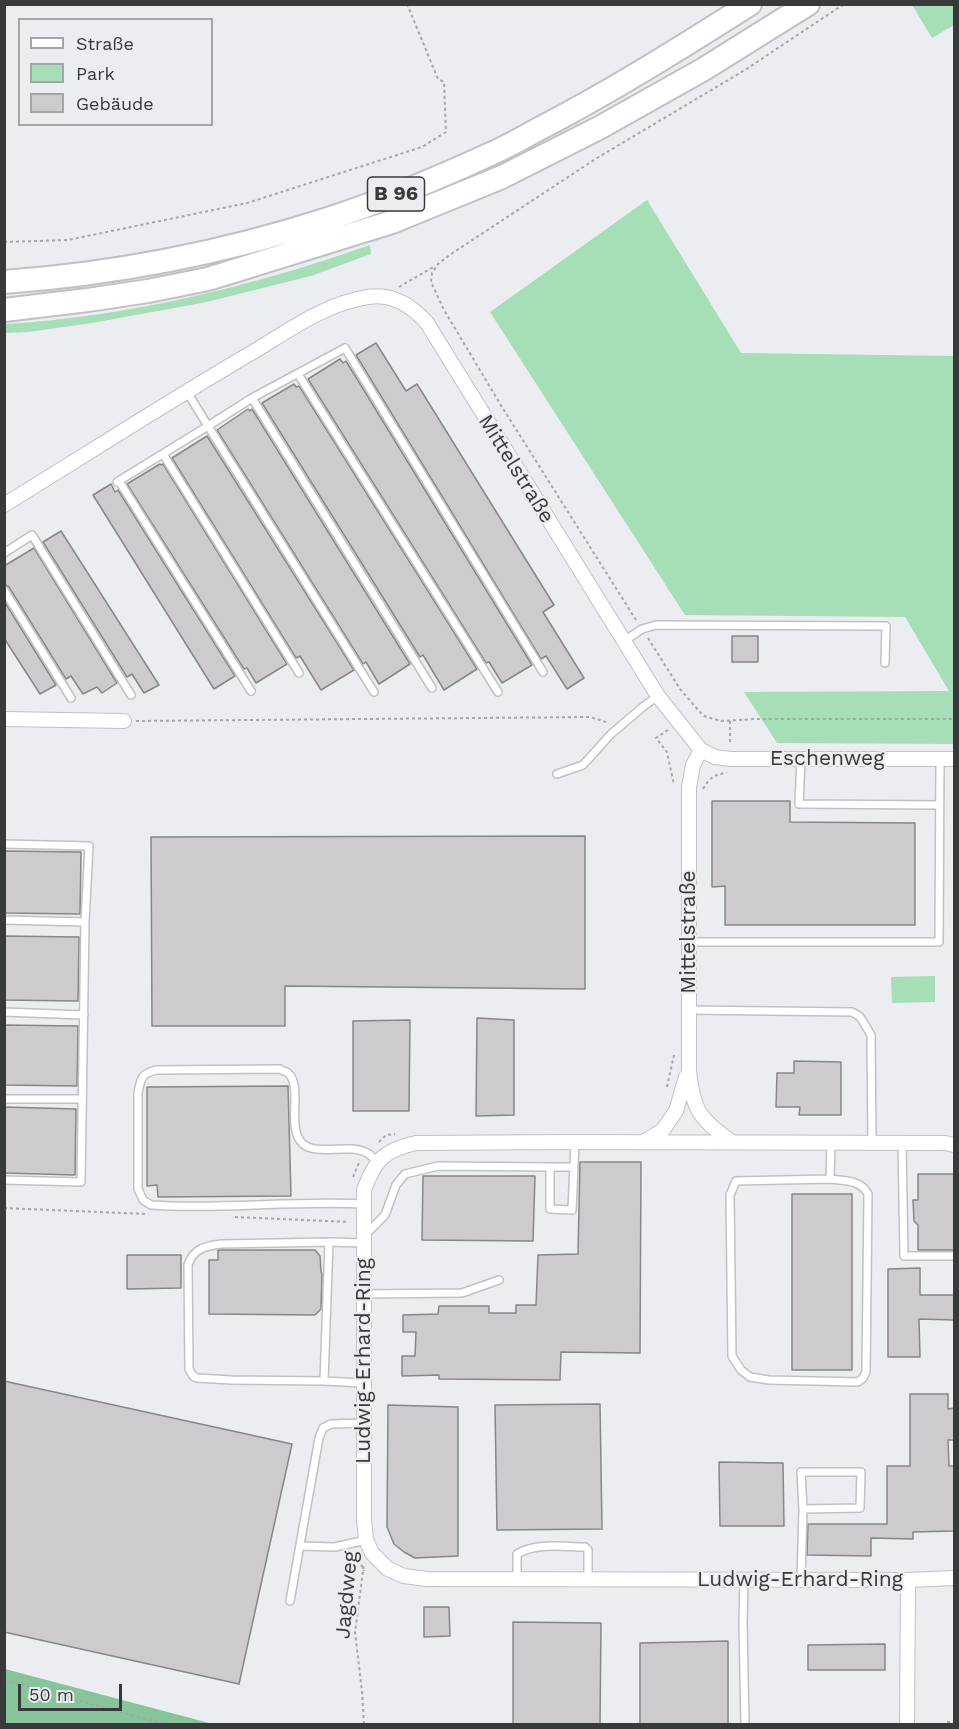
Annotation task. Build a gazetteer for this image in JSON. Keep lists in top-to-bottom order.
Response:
{
  "streets": {
    "highway": ["B 96"],
    "street": ["Mittelstraße", "Eschenweg", "Ludwig-Erhard-Ring"],
    "path": ["Jagdweg"]
  },
  "crossings": [
    ["Mittelstraße", "Eschenweg"],
    ["Mittelstraße", "Ludwig-Erhard-Ring"],
    ["Ludwig-Erhard-Ring", "Jagdweg"]
  ],
  "legend": ["Straße", "Park", "Gebäude"],
  "scale_bar": "50 m"
}
